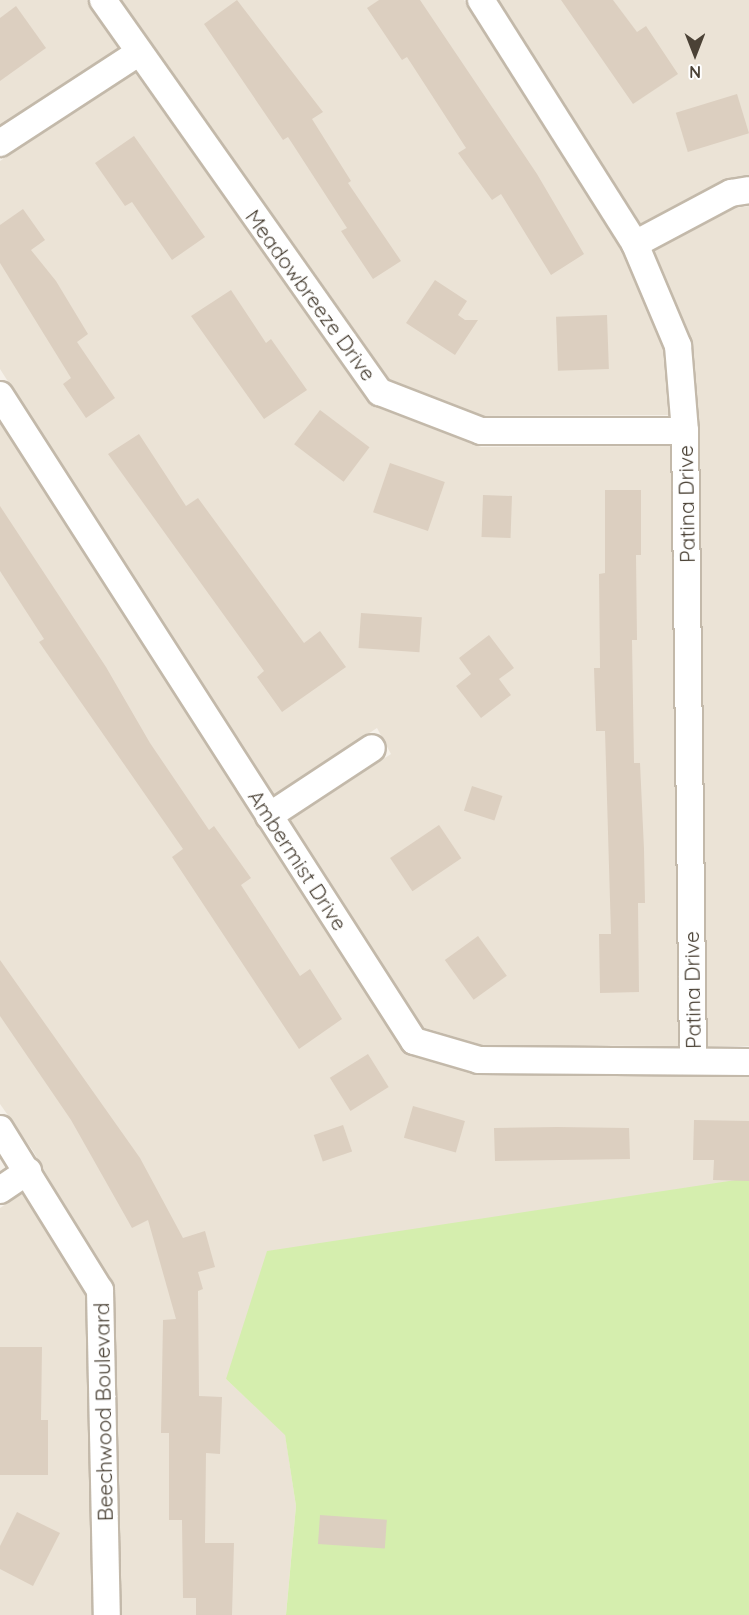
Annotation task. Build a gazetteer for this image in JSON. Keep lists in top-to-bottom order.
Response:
{
  "streets": {
    "street": [
      "Meadowbreeze Drive",
      "Patina Drive",
      "Ambermist Drive",
      "Beechwood Boulevard"
    ]
  },
  "crossings": [
    ["Meadowbreeze Drive", "Patina Drive"],
    ["Patina Drive", "Ambermist Drive"]
  ],
  "north": "bottom"
}
